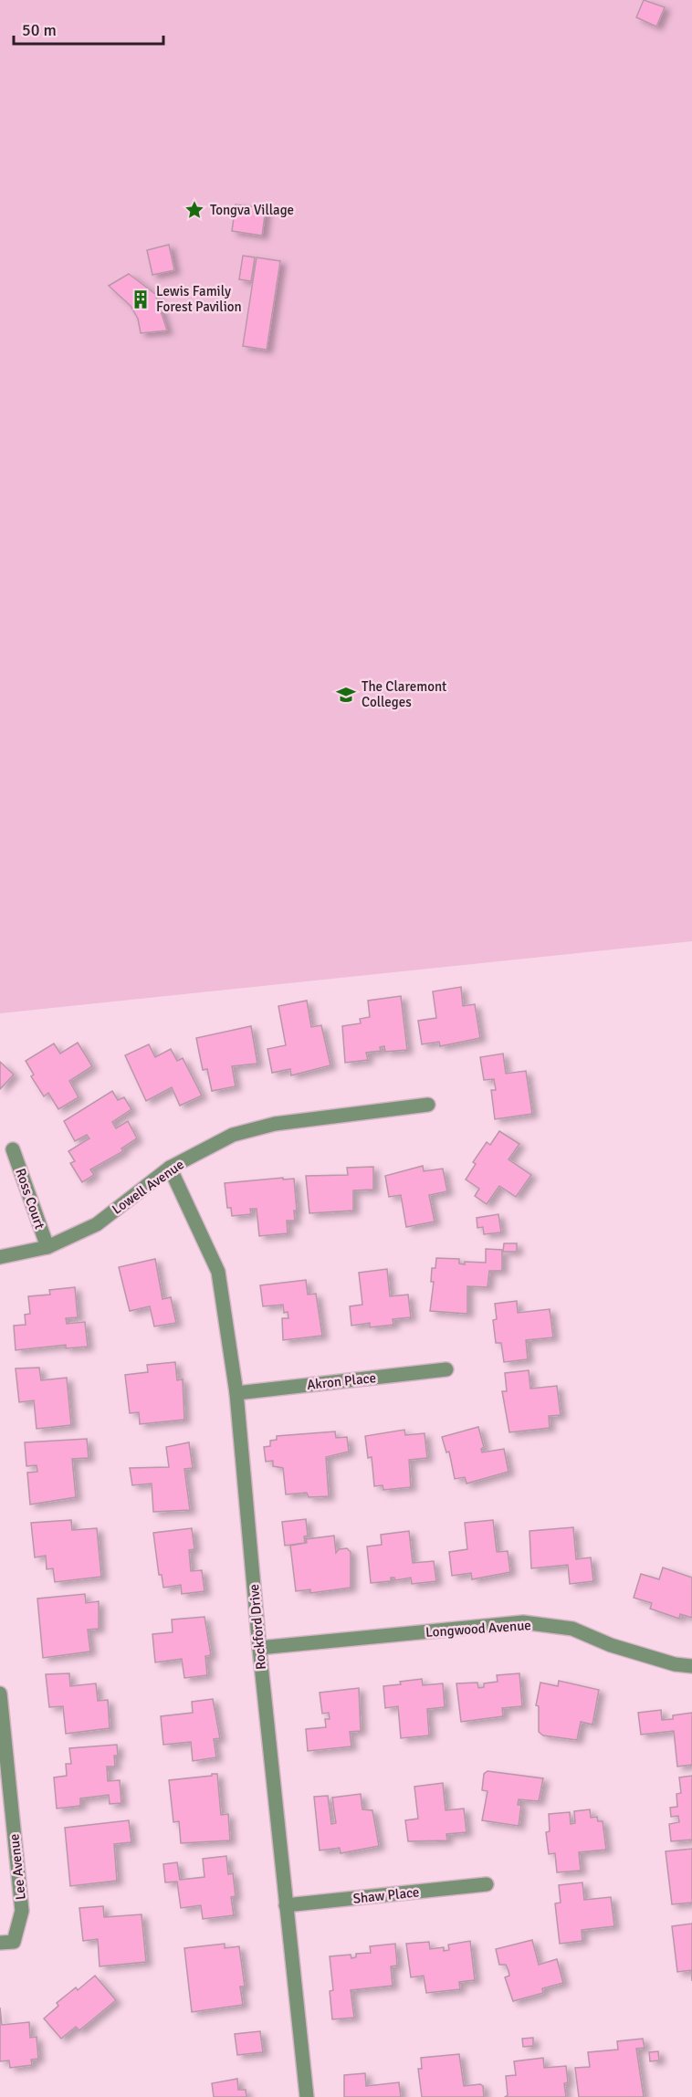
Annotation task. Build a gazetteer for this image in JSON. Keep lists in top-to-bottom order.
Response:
{
  "streets": {
    "street": [
      "Lowell Avenue",
      "Ross Court",
      "Akron Place",
      "Rockford Drive",
      "Longwood Avenue",
      "Lee Avenue",
      "Shaw Place"
    ]
  },
  "crossings": [
    ["Lowell Avenue", "Ross Court"],
    ["Lowell Avenue", "Rockford Drive"],
    ["Akron Place", "Rockford Drive"],
    ["Rockford Drive", "Longwood Avenue"],
    ["Rockford Drive", "Shaw Place"]
  ],
  "places": {
    "place": ["Tongva Village"],
    "building": ["Lewis Family Forest Pavilion"],
    "school or university": ["The Claremont Colleges"]
  },
  "scale_bar": "50 m"
}
